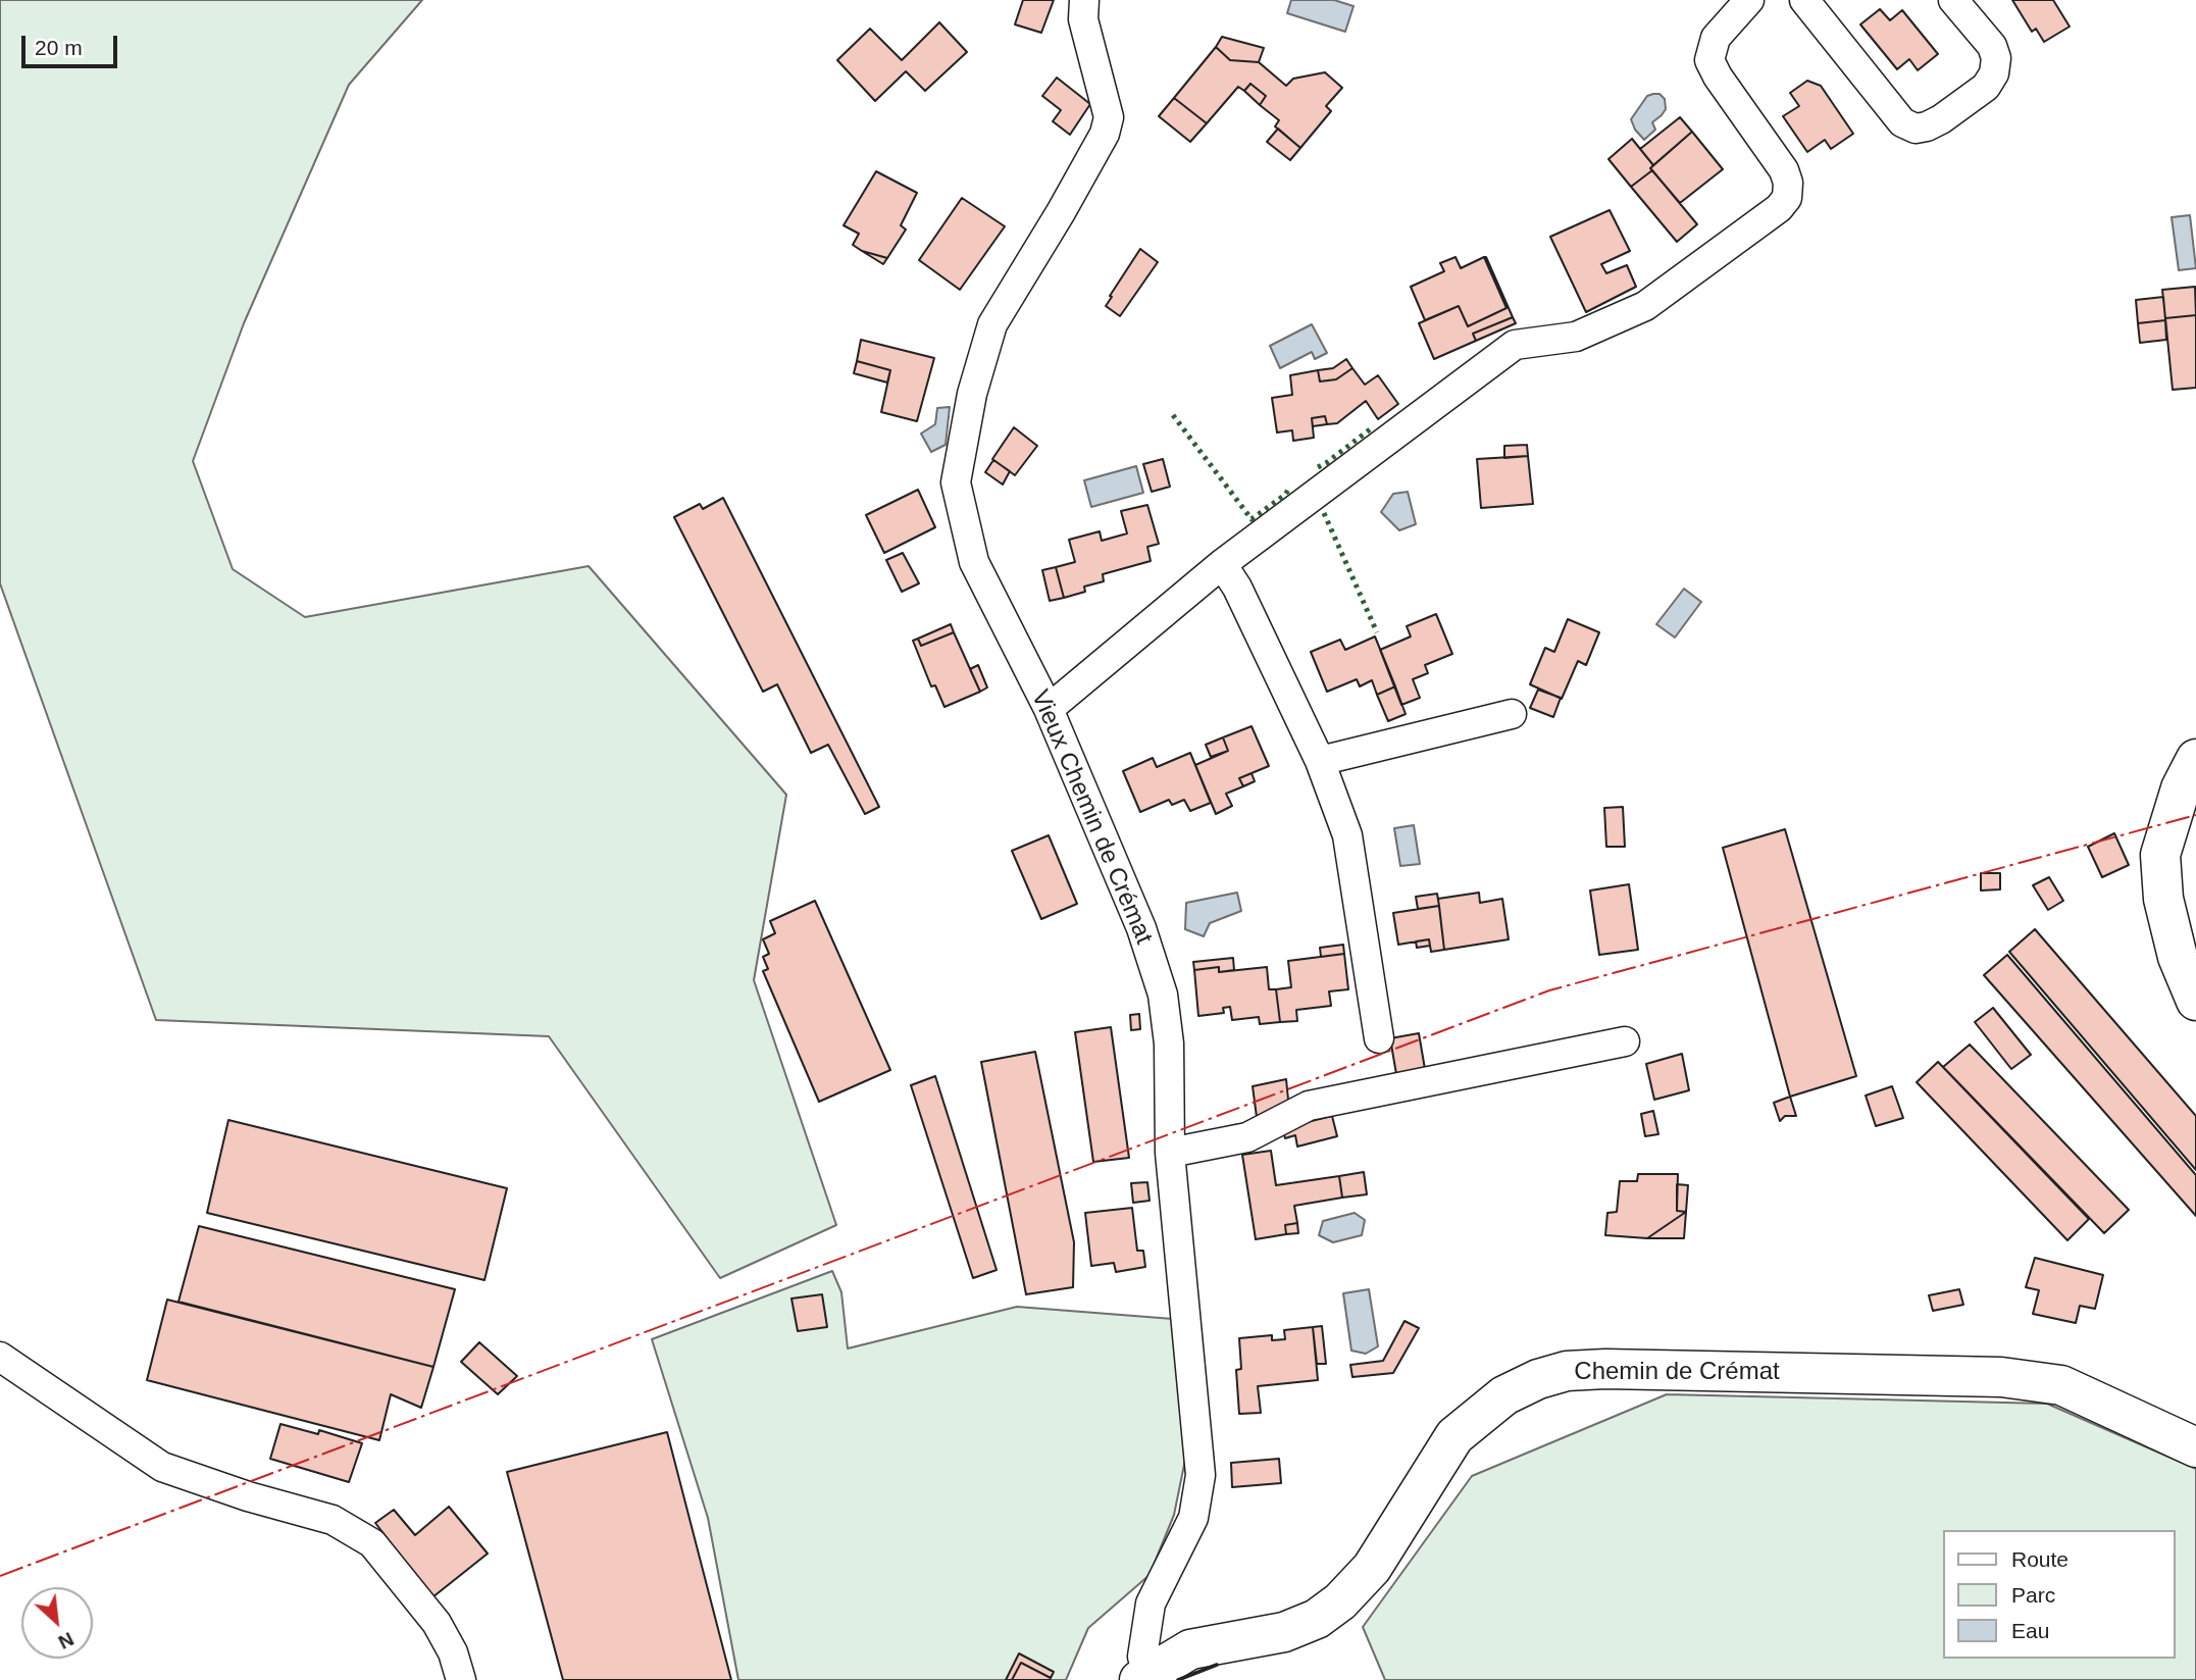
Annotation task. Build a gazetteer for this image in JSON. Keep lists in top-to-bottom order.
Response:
{
  "streets": {
    "street": ["Vieux Chemin de Crémat", "Chemin de Crémat"]
  },
  "crossings": [
    ["Vieux Chemin de Crémat", "Chemin de Crémat"]
  ],
  "legend": ["Route", "Parc", "Eau"],
  "scale_bar": "20 m",
  "north": "bottom right"
}
